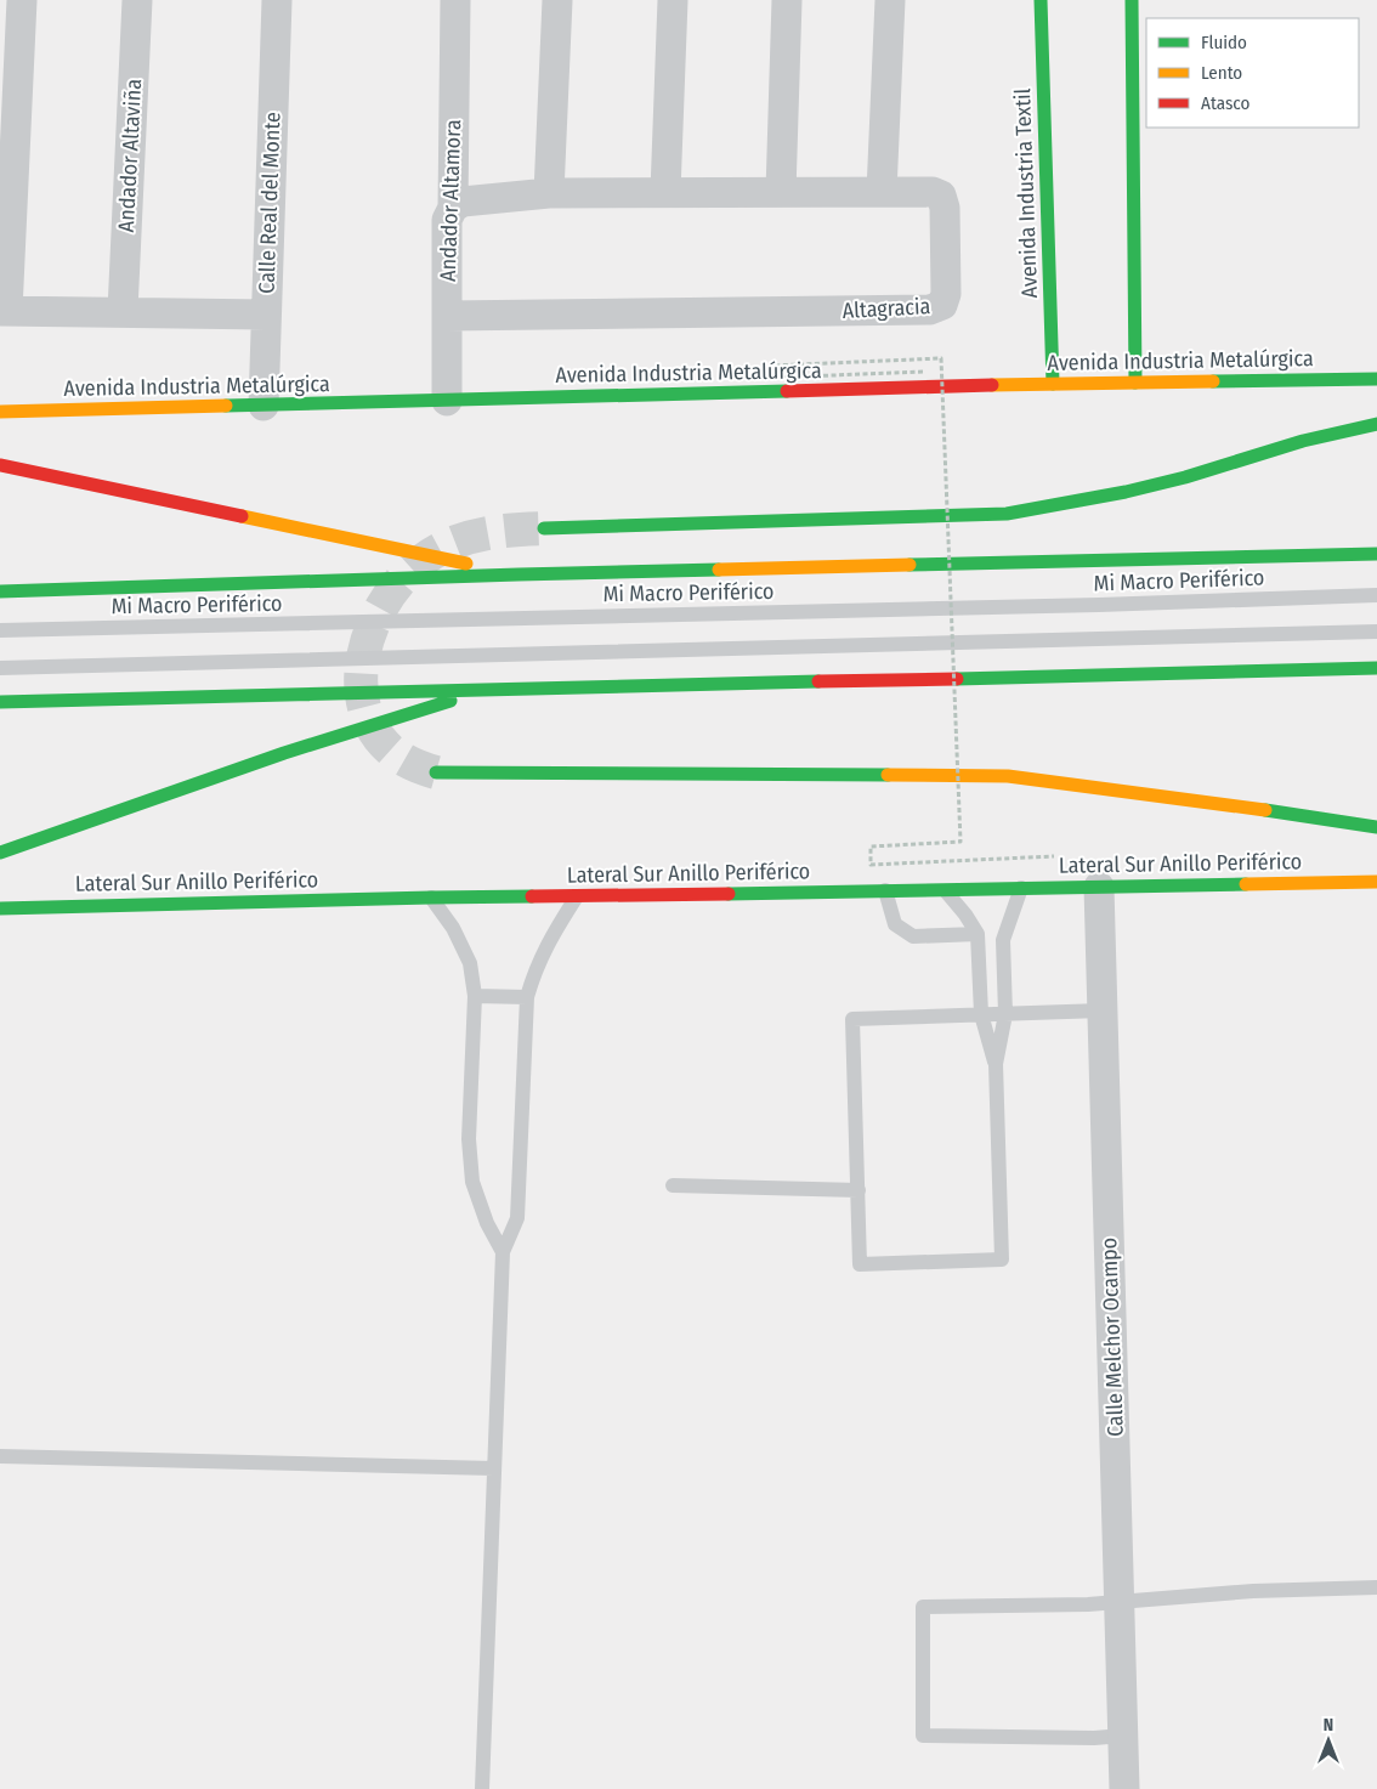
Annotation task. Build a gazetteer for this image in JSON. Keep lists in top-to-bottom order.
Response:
{
  "streets": {
    "main road": ["Avenida Industria Textil", "Avenida Industria Metalúrgica", "Lateral Sur Anillo Periférico"],
    "street": [
      "Andador Altaviña",
      "Andador Altamora",
      "Calle Real del Monte",
      "Altagracia",
      "Calle Melchor Ocampo"
    ],
    "lane": ["Mi Macro Periférico"]
  },
  "crossings": [
    ["Avenida Industria Textil", "Avenida Industria Metalúrgica"],
    ["Andador Altamora", "Altagracia"],
    ["Andador Altamora", "Avenida Industria Metalúrgica"],
    ["Calle Real del Monte", "Avenida Industria Metalúrgica"],
    ["Lateral Sur Anillo Periférico", "Calle Melchor Ocampo"]
  ],
  "legend": ["Fluido", "Lento", "Atasco"],
  "north": "top"
}
